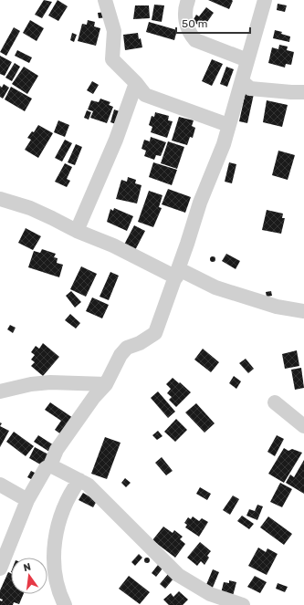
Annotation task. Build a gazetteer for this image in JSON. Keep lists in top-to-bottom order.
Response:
{
  "scale_bar": "50 m",
  "north": "top"
}
